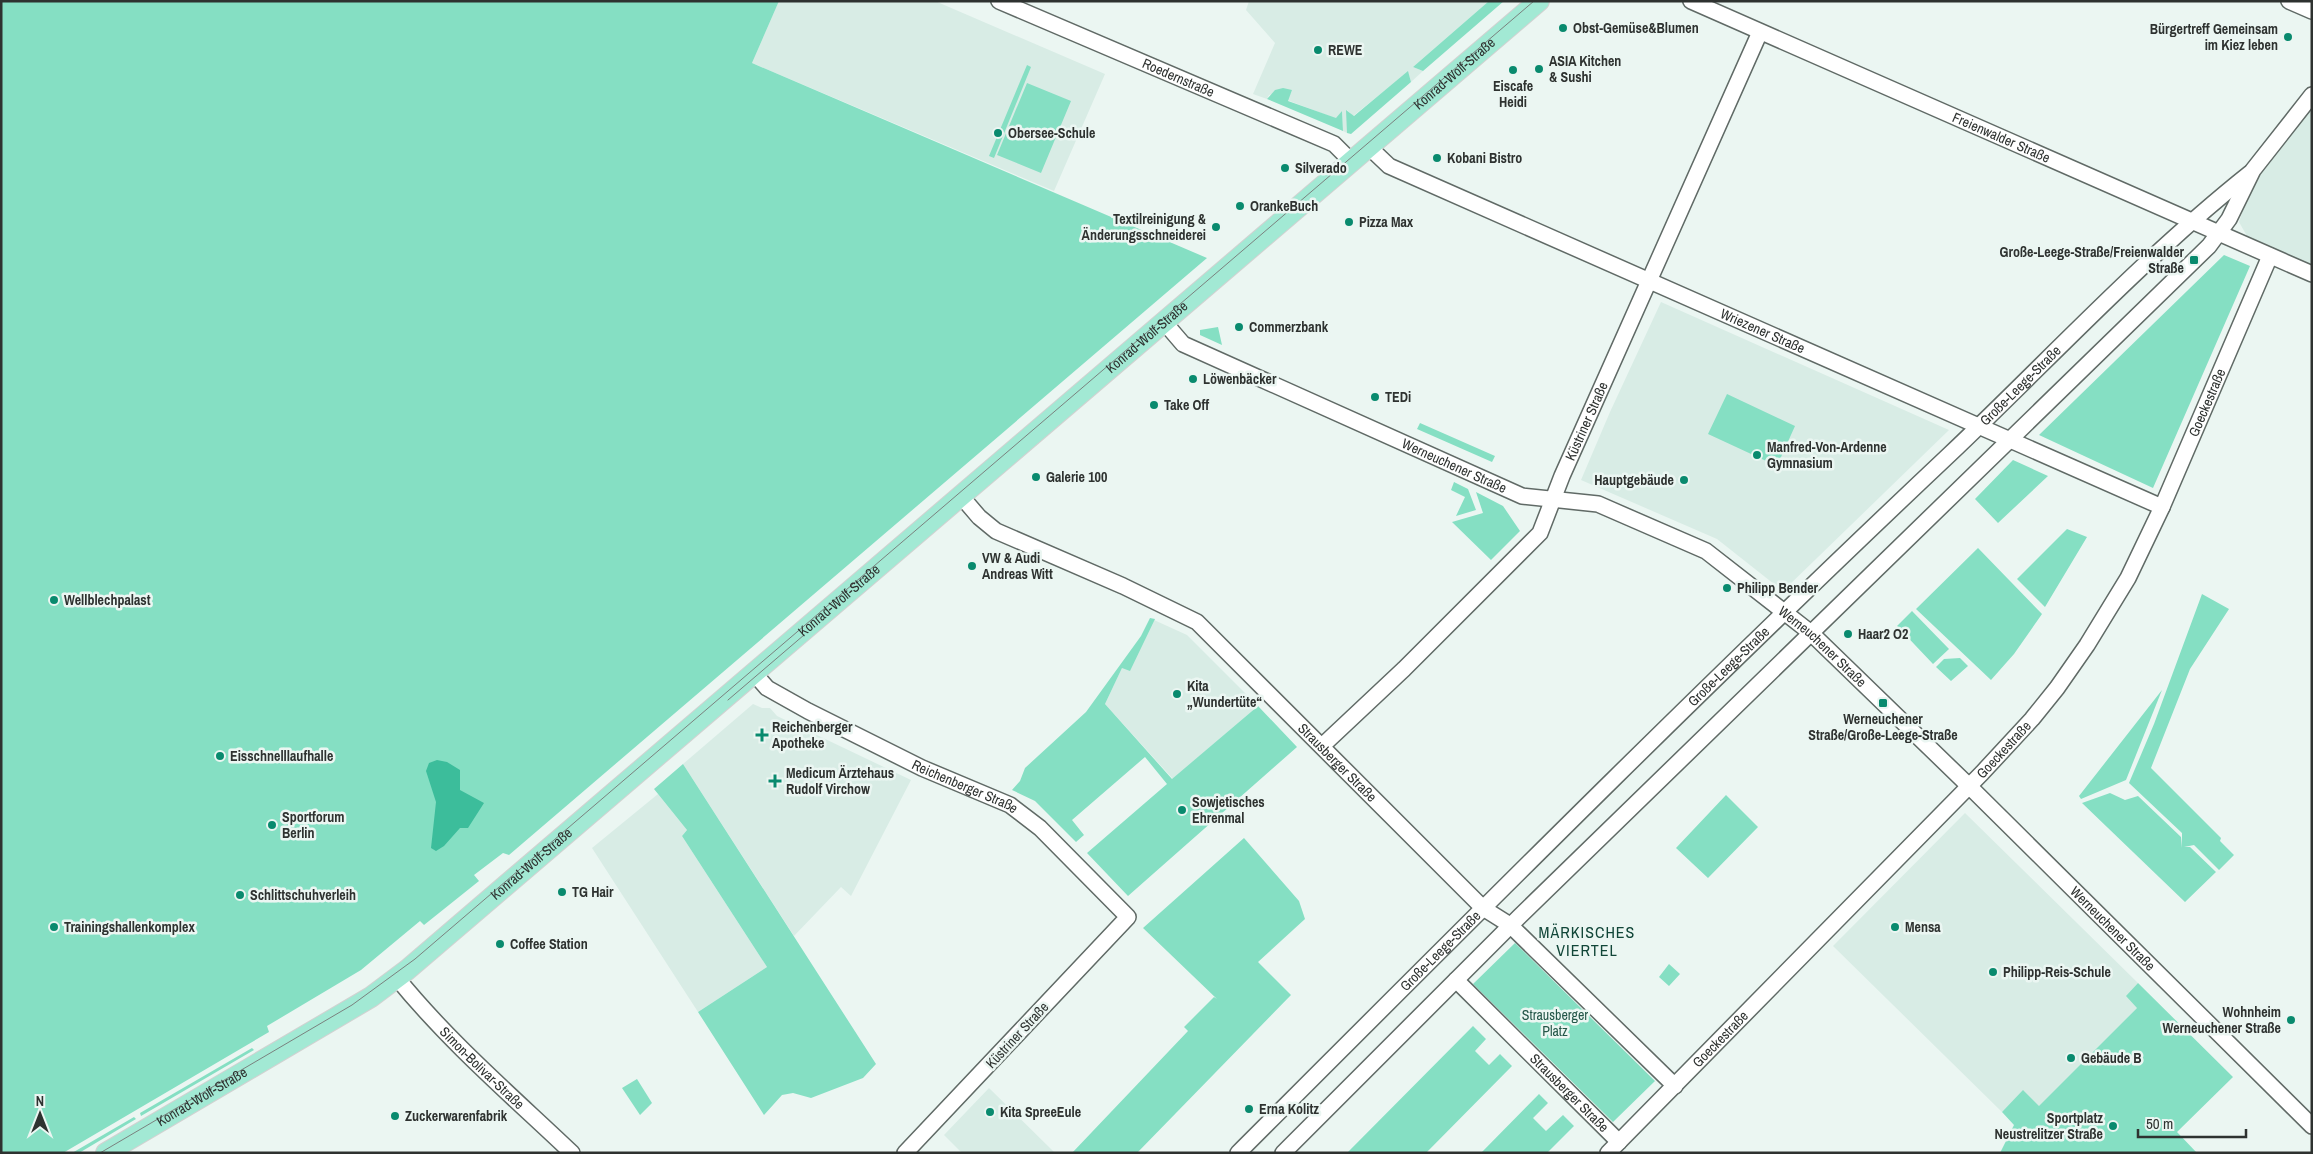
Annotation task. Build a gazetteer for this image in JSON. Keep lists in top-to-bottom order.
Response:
{
  "streets": {
    "main road": ["Konrad-Wolf-Straße"],
    "street": [
      "Roedernstraße",
      "Freienwalder Straße",
      "Wriezener Straße",
      "Große-Leege-Straße",
      "Goeckestraße",
      "Küstriner Straße",
      "Werneuchener Straße",
      "Strausberger Straße",
      "Reichenberger Straße",
      "Simon-Bolivar-Straße"
    ]
  },
  "crossings": [
    ["Konrad-Wolf-Straße", "Roedernstraße"],
    ["Konrad-Wolf-Straße", "Wriezener Straße"],
    ["Konrad-Wolf-Straße", "Werneuchener Straße"],
    ["Konrad-Wolf-Straße", "Strausberger Straße"],
    ["Konrad-Wolf-Straße", "Reichenberger Straße"],
    ["Konrad-Wolf-Straße", "Simon-Bolivar-Straße"],
    ["Freienwalder Straße", "Große-Leege-Straße"],
    ["Freienwalder Straße", "Goeckestraße"],
    ["Freienwalder Straße", "Küstriner Straße"],
    ["Wriezener Straße", "Große-Leege-Straße"],
    ["Wriezener Straße", "Goeckestraße"],
    ["Wriezener Straße", "Küstriner Straße"],
    ["Große-Leege-Straße", "Werneuchener Straße"],
    ["Große-Leege-Straße", "Strausberger Straße"],
    ["Goeckestraße", "Werneuchener Straße"],
    ["Goeckestraße", "Strausberger Straße"],
    ["Küstriner Straße", "Werneuchener Straße"],
    ["Küstriner Straße", "Strausberger Straße"],
    ["Küstriner Straße", "Reichenberger Straße"]
  ],
  "districts": ["MÄRKISCHES VIERTEL"],
  "parks": ["Strausberger Platz"],
  "places": {
    "other": [
      "Obst-Gemüse&Blumen",
      "Bürgertreff Gemeinsam im Kiez leben",
      "REWE",
      "ASIA Kitchen & Sushi",
      "Eiscafe Heidi",
      "Obersee-Schule",
      "Kobani Bistro",
      "Silverado",
      "OrankeBuch",
      "Pizza Max",
      "Textilreinigung & Änderungsschneiderei",
      "Commerzbank",
      "Löwenbäcker",
      "TEDi",
      "Take Off",
      "Manfred-Von-Ardenne Gymnasium",
      "Galerie 100",
      "Hauptgebäude",
      "VW & Audi Andreas Witt",
      "Philipp Bender",
      "Wellblechpalast",
      "Haar2 O2",
      "Kita „Wundertüte“",
      "Eisschnelllaufhalle",
      "Sowjetisches Ehrenmal",
      "Sportforum Berlin",
      "TG Hair",
      "Schlittschuhverleih",
      "Trainingshallenkomplex",
      "Mensa",
      "Coffee Station",
      "Philipp-Reis-Schule",
      "Wohnheim Werneuchener Straße",
      "Gebäude B",
      "Erna Kolitz",
      "Kita SpreeEule",
      "Zuckerwarenfabrik",
      "Sportplatz Neustrelitzer Straße"
    ],
    "transit": ["Große-Leege-Straße/Freienwalder Straße", "Werneuchener Straße/Große-Leege-Straße"],
    "health": ["Reichenberger Apotheke", "Medicum Ärztehaus Rudolf Virchow"]
  },
  "scale_bar": "50 m",
  "north": "top"
}
